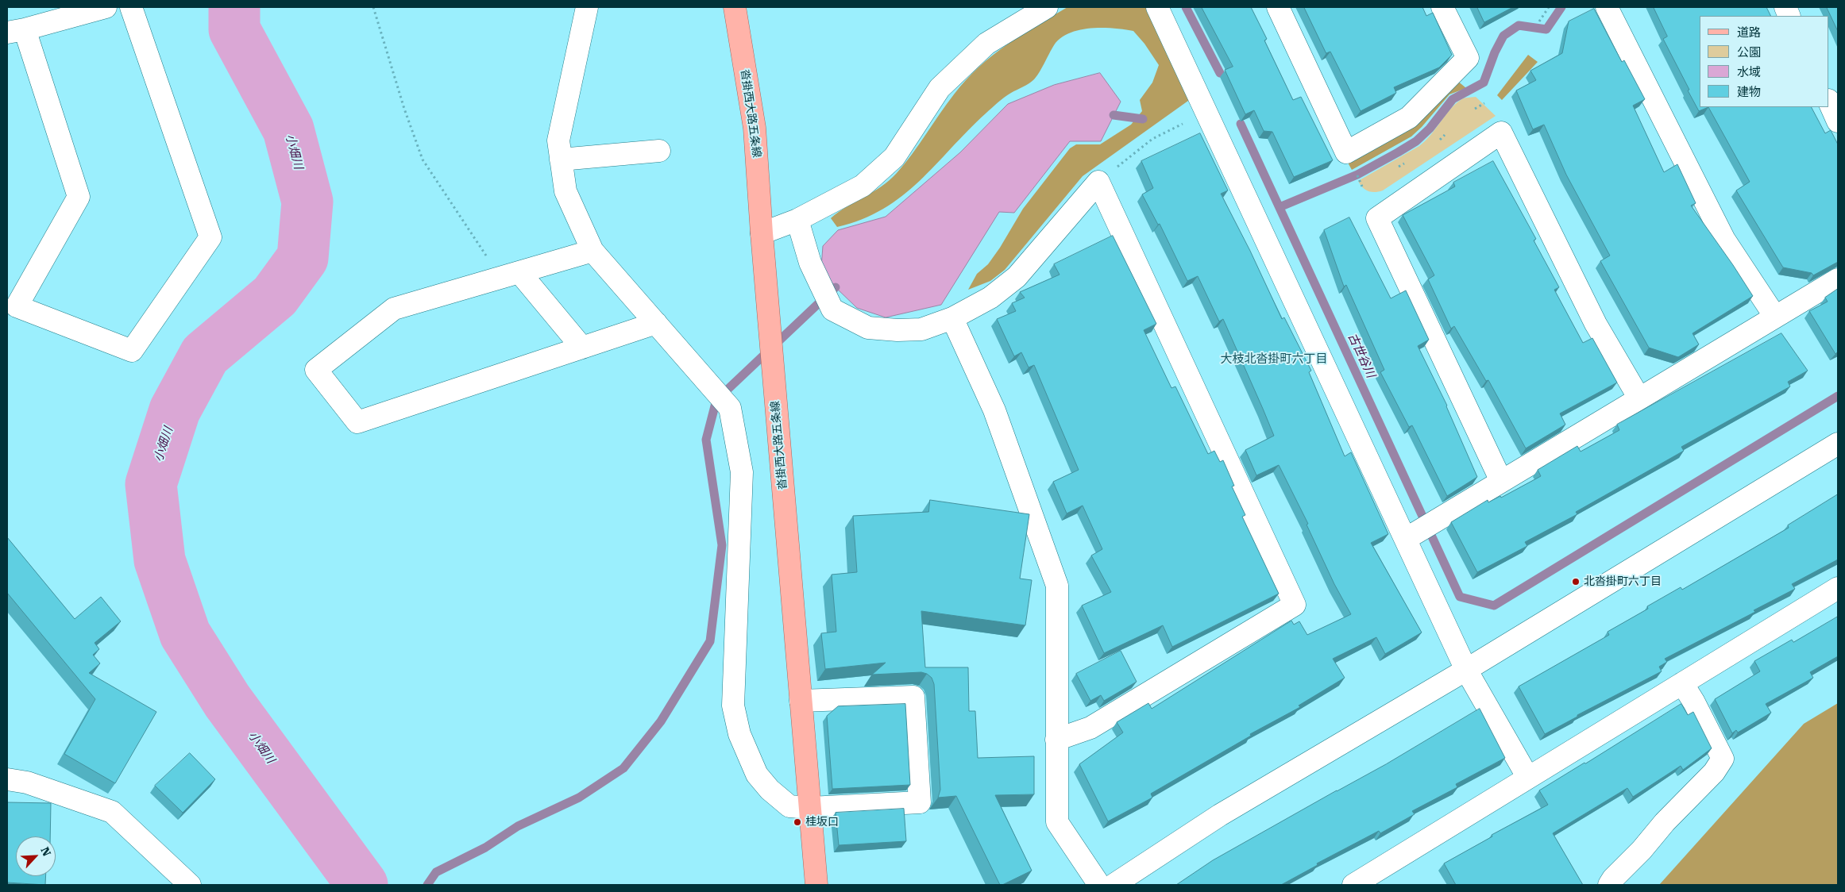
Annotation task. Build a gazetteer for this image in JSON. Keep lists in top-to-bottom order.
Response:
{
  "streets": {
    "main road": ["沓掛西大路五条線"]
  },
  "districts": ["大枝北沓掛町六丁目"],
  "water": ["小畑川", "古世谷川"],
  "places": ["北沓掛町六丁目", "桂坂口"],
  "legend": [
    "道路",
    "公園",
    "水域",
    "建物"
  ],
  "north": "top right"
}
